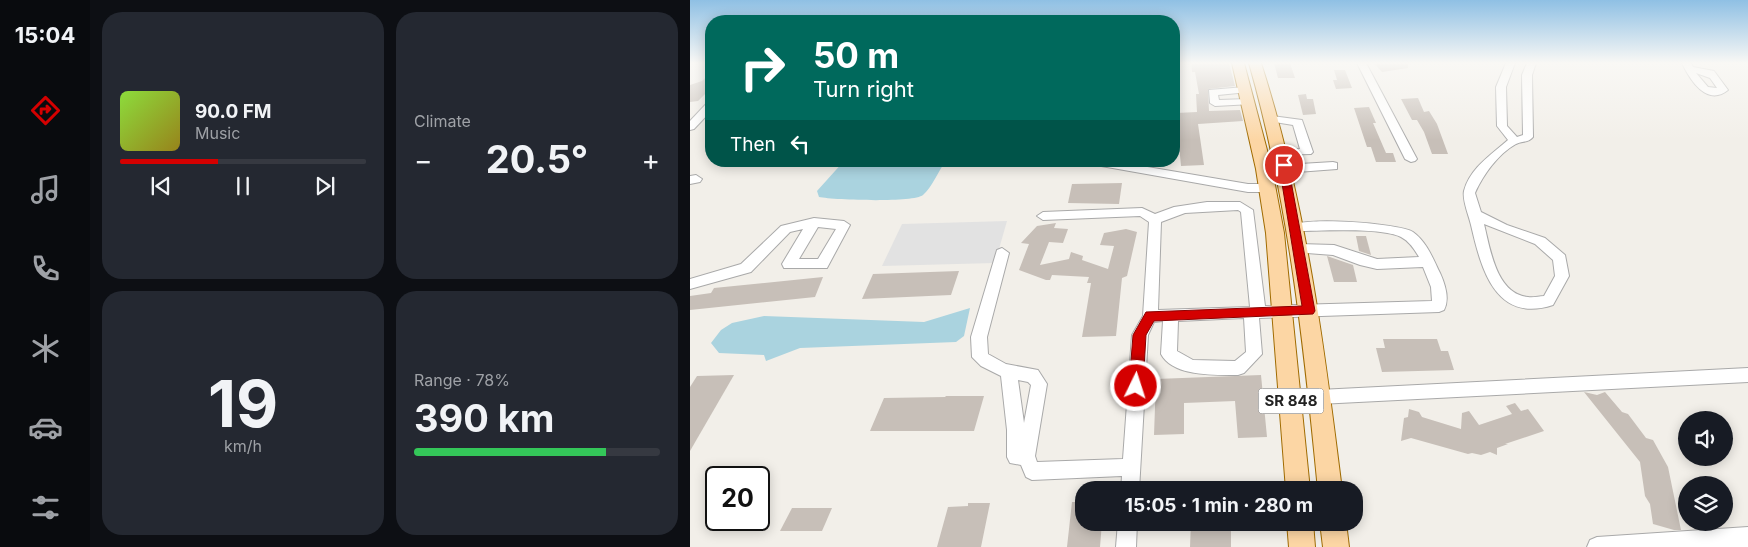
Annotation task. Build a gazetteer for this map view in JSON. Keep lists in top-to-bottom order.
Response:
{
  "streets": {
    "main road": ["SR 848"]
  },
  "page": {
    "tabs": "15:04",
    "tile": [
      "Climate",
      ["19", "km/h"],
      ["Range · 78%", "390 km"]
    ],
    "turn": ["50 m", "Turn right"],
    "song": ["90.0 FM", "Music"],
    "then": "Then",
    "heat": ["−", "20.5°", "+"],
    "limit": "20",
    "trip": "15:05 · 1 min · 280 m"
  }
}
